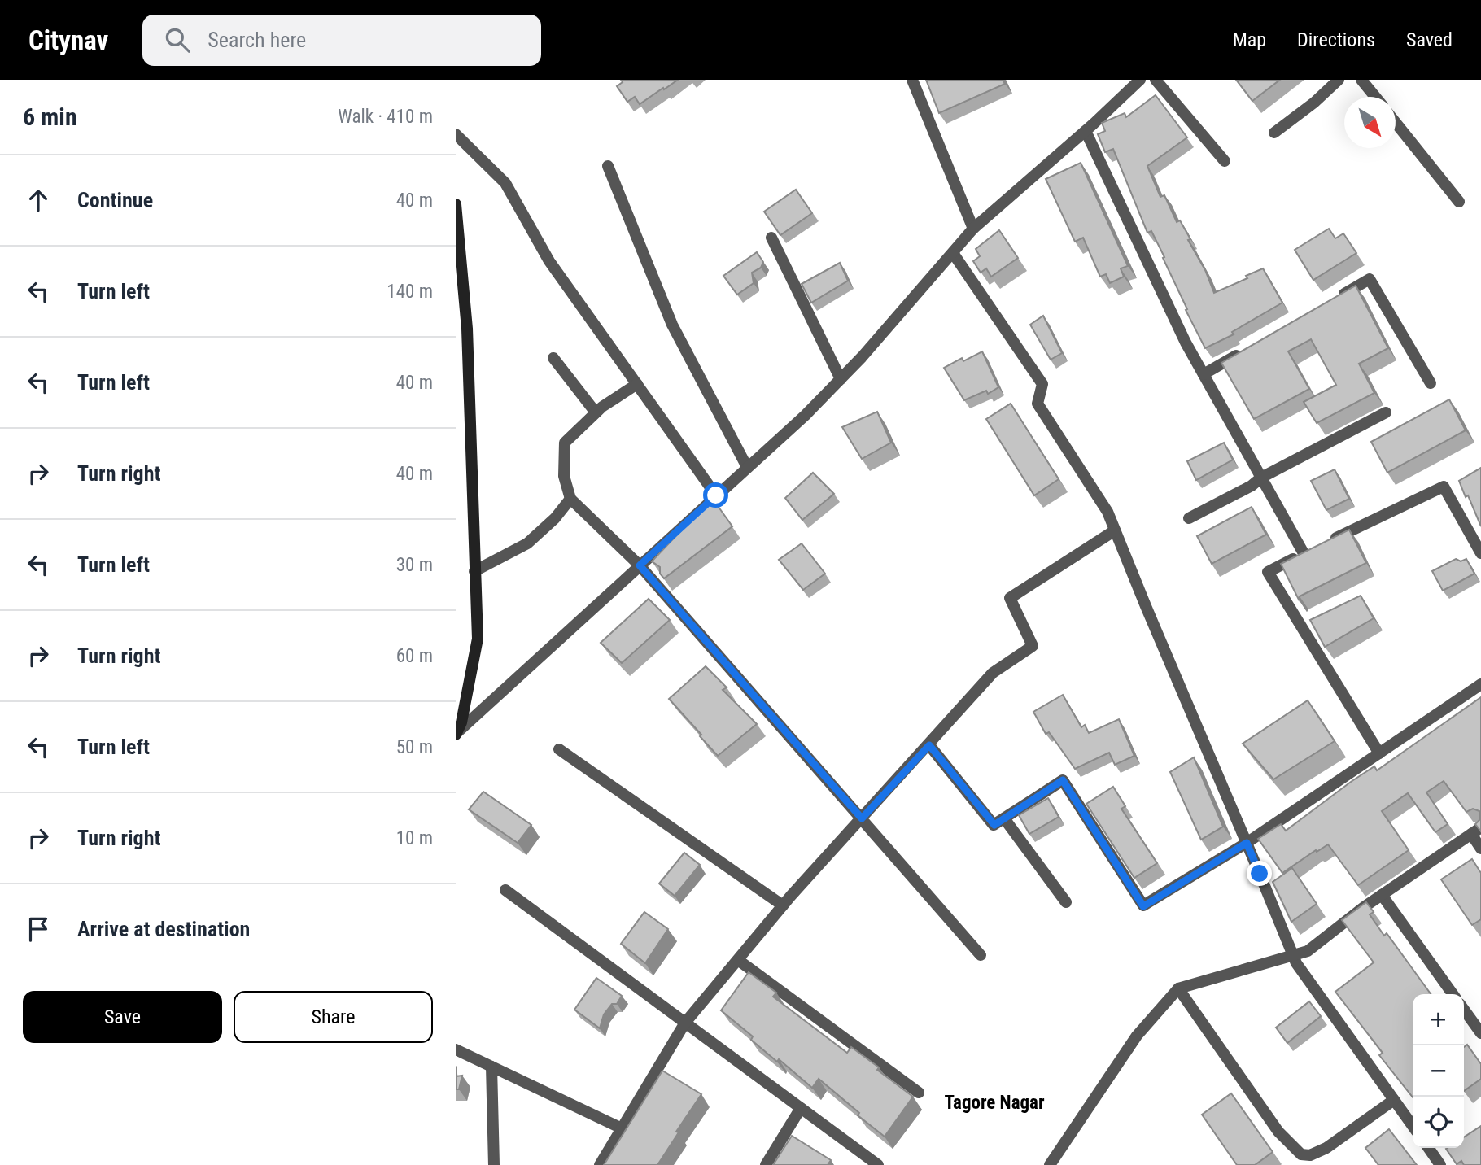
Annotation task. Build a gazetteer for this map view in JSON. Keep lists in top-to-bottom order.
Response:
{
  "districts": ["Tagore Nagar"],
  "north": "bottom right",
  "page": {
    "header": "Citynav",
    "search": "Search here",
    "nav": ["Map", "Directions", "Saved"],
    "heading": ["6 min", "Walk · 410 m"],
    "list": [
      ["Continue", "40 m"],
      ["Turn left", "140 m"],
      ["Turn left", "40 m"],
      ["Turn right", "40 m"],
      ["Turn left", "30 m"],
      ["Turn right", "60 m"],
      ["Turn left", "50 m"],
      ["Turn right", "10 m"],
      "Arrive at destination"
    ],
    "buttons": ["Save", "Share"],
    "map_buttons": ["+", "−"]
  }
}
